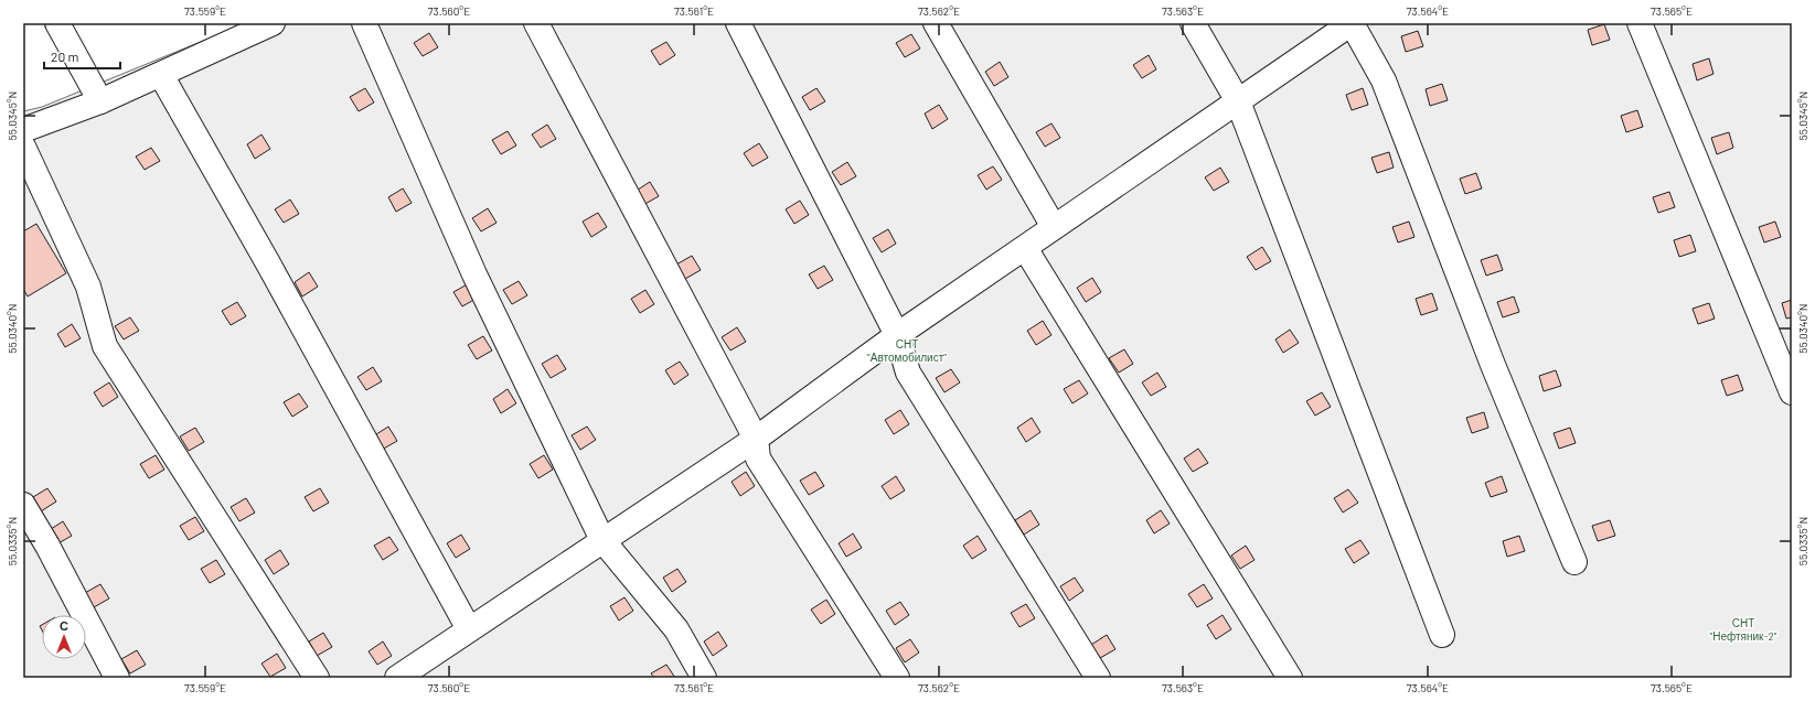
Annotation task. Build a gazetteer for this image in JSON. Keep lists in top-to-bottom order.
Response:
{
  "parks": ["СНТ \"Автомобилист\"", "СНТ \"Нефтяник-2\""],
  "scale_bar": "20 m",
  "north": "top",
  "coordinates": [
    "73.559°E",
    "73.560°E",
    "73.561°E",
    "73.562°E",
    "73.563°E",
    "73.564°E",
    "73.565°E",
    "55.0345°N",
    "55.0340°N",
    "55.0335°N"
  ]
}
